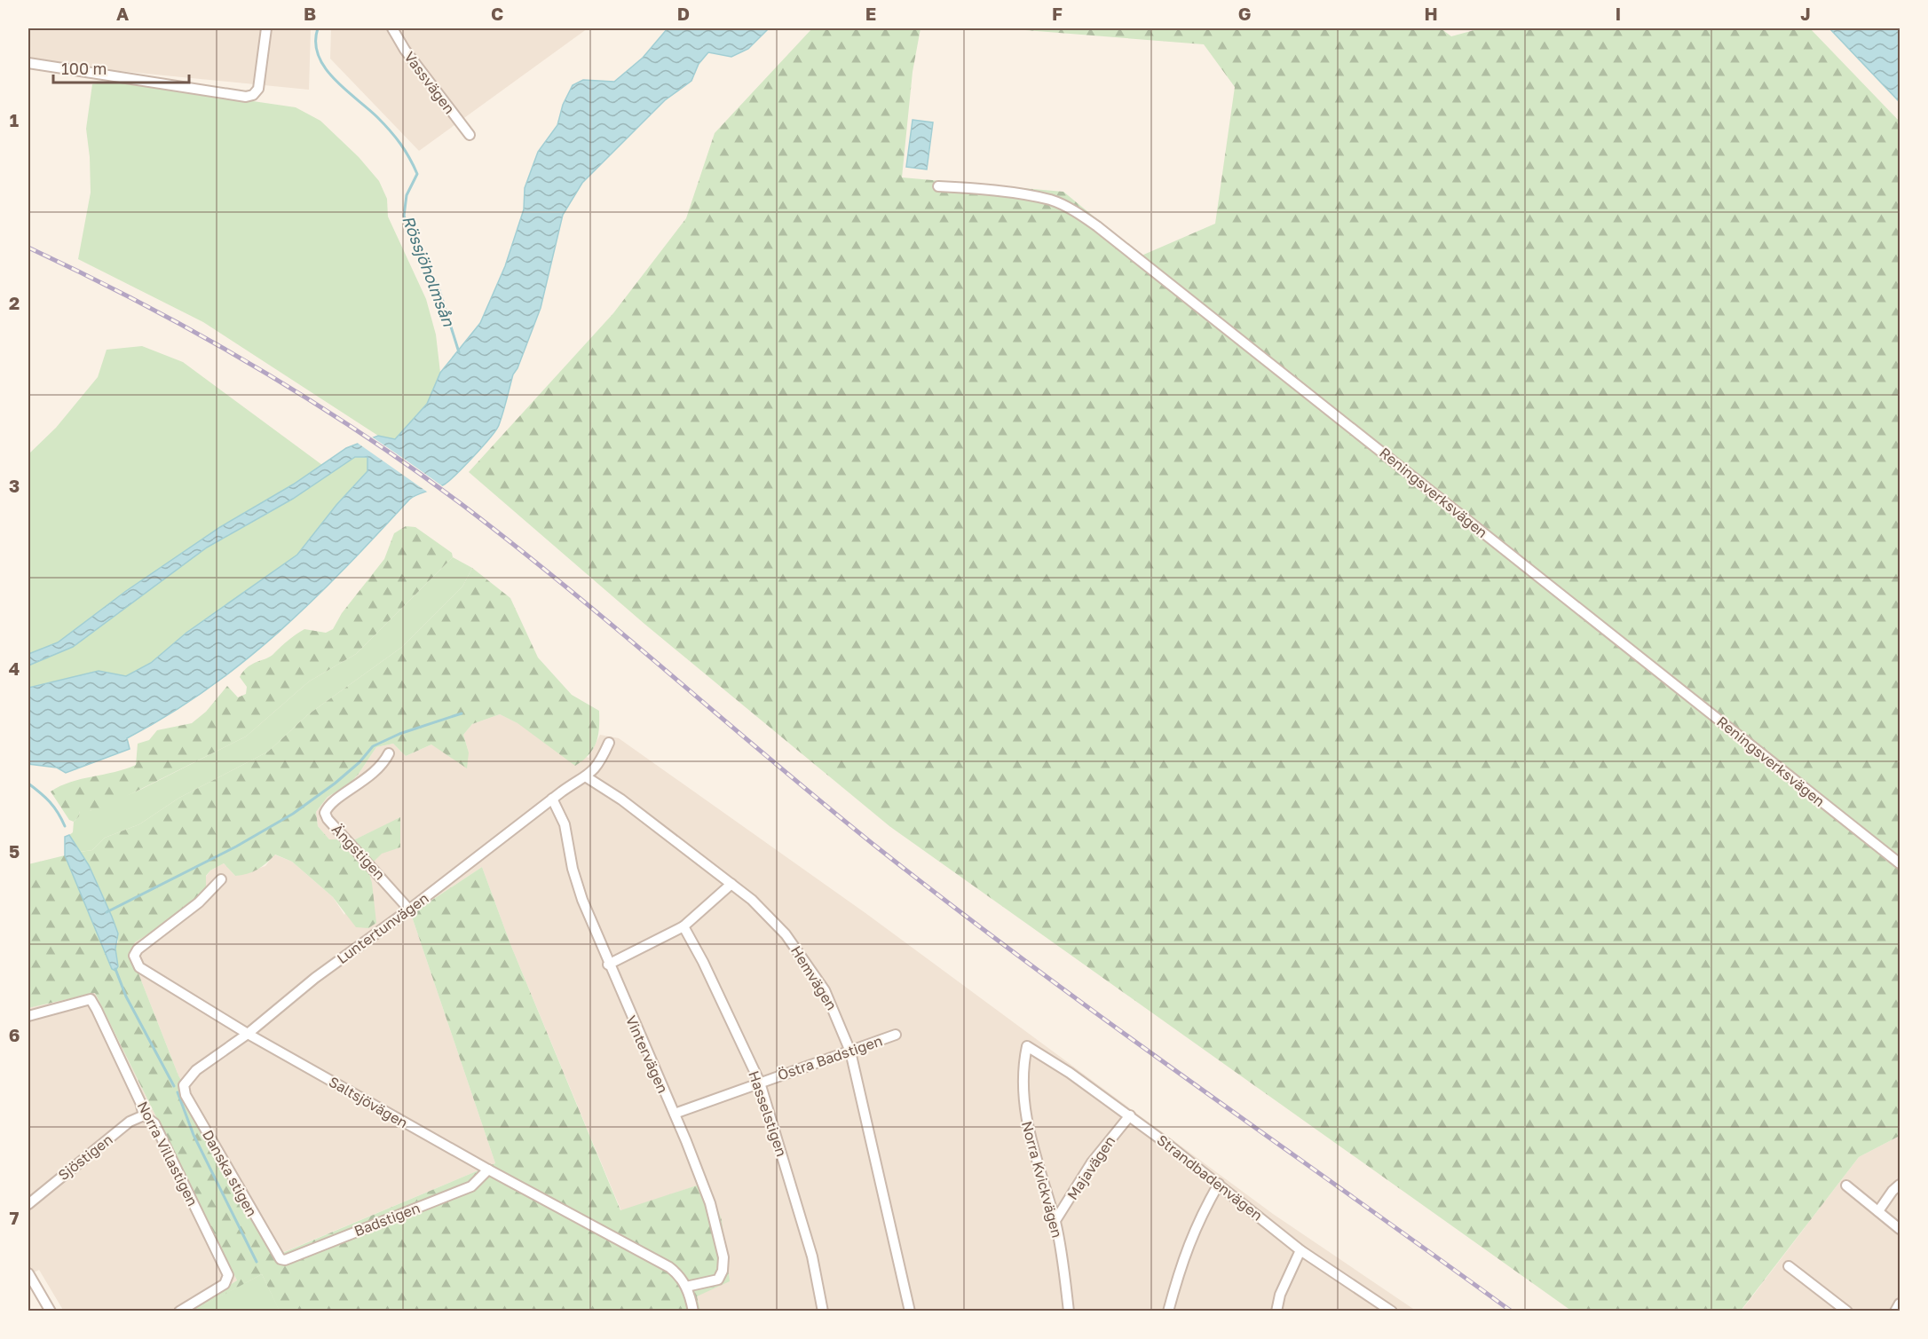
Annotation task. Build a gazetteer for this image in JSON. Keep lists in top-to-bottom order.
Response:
{
  "streets": {
    "street": [
      "Vassvägen",
      "Reningsverksvägen",
      "Ängstigen",
      "Luntertunvägen",
      "Hemvägen",
      "Vintervägen",
      "Östra Badstigen",
      "Saltsjövägen",
      "Hasselstigen",
      "Norra Villastigen",
      "Sjöstigen",
      "Majavägen",
      "Danska stigen",
      "Strandbadenvägen",
      "Norra Kvickvägen",
      "Badstigen"
    ]
  },
  "crossings": [
    ["Ängstigen", "Luntertunvägen"],
    ["Luntertunvägen", "Hemvägen"],
    ["Luntertunvägen", "Vintervägen"],
    ["Luntertunvägen", "Saltsjövägen"],
    ["Luntertunvägen", "Danska stigen"],
    ["Hemvägen", "Östra Badstigen"],
    ["Vintervägen", "Östra Badstigen"],
    ["Vintervägen", "Saltsjövägen"],
    ["Östra Badstigen", "Hasselstigen"],
    ["Saltsjövägen", "Badstigen"],
    ["Norra Villastigen", "Sjöstigen"],
    ["Majavägen", "Strandbadenvägen"],
    ["Majavägen", "Norra Kvickvägen"],
    ["Danska stigen", "Badstigen"],
    ["Strandbadenvägen", "Norra Kvickvägen"]
  ],
  "water": ["Rössjöholmsån"],
  "scale_bar": "100 m",
  "grid": {
    "columns": [
      "A",
      "B",
      "C",
      "D",
      "E",
      "F",
      "G",
      "H",
      "I",
      "J"
    ],
    "rows": [
      "1",
      "2",
      "3",
      "4",
      "5",
      "6",
      "7"
    ]
  }
}
